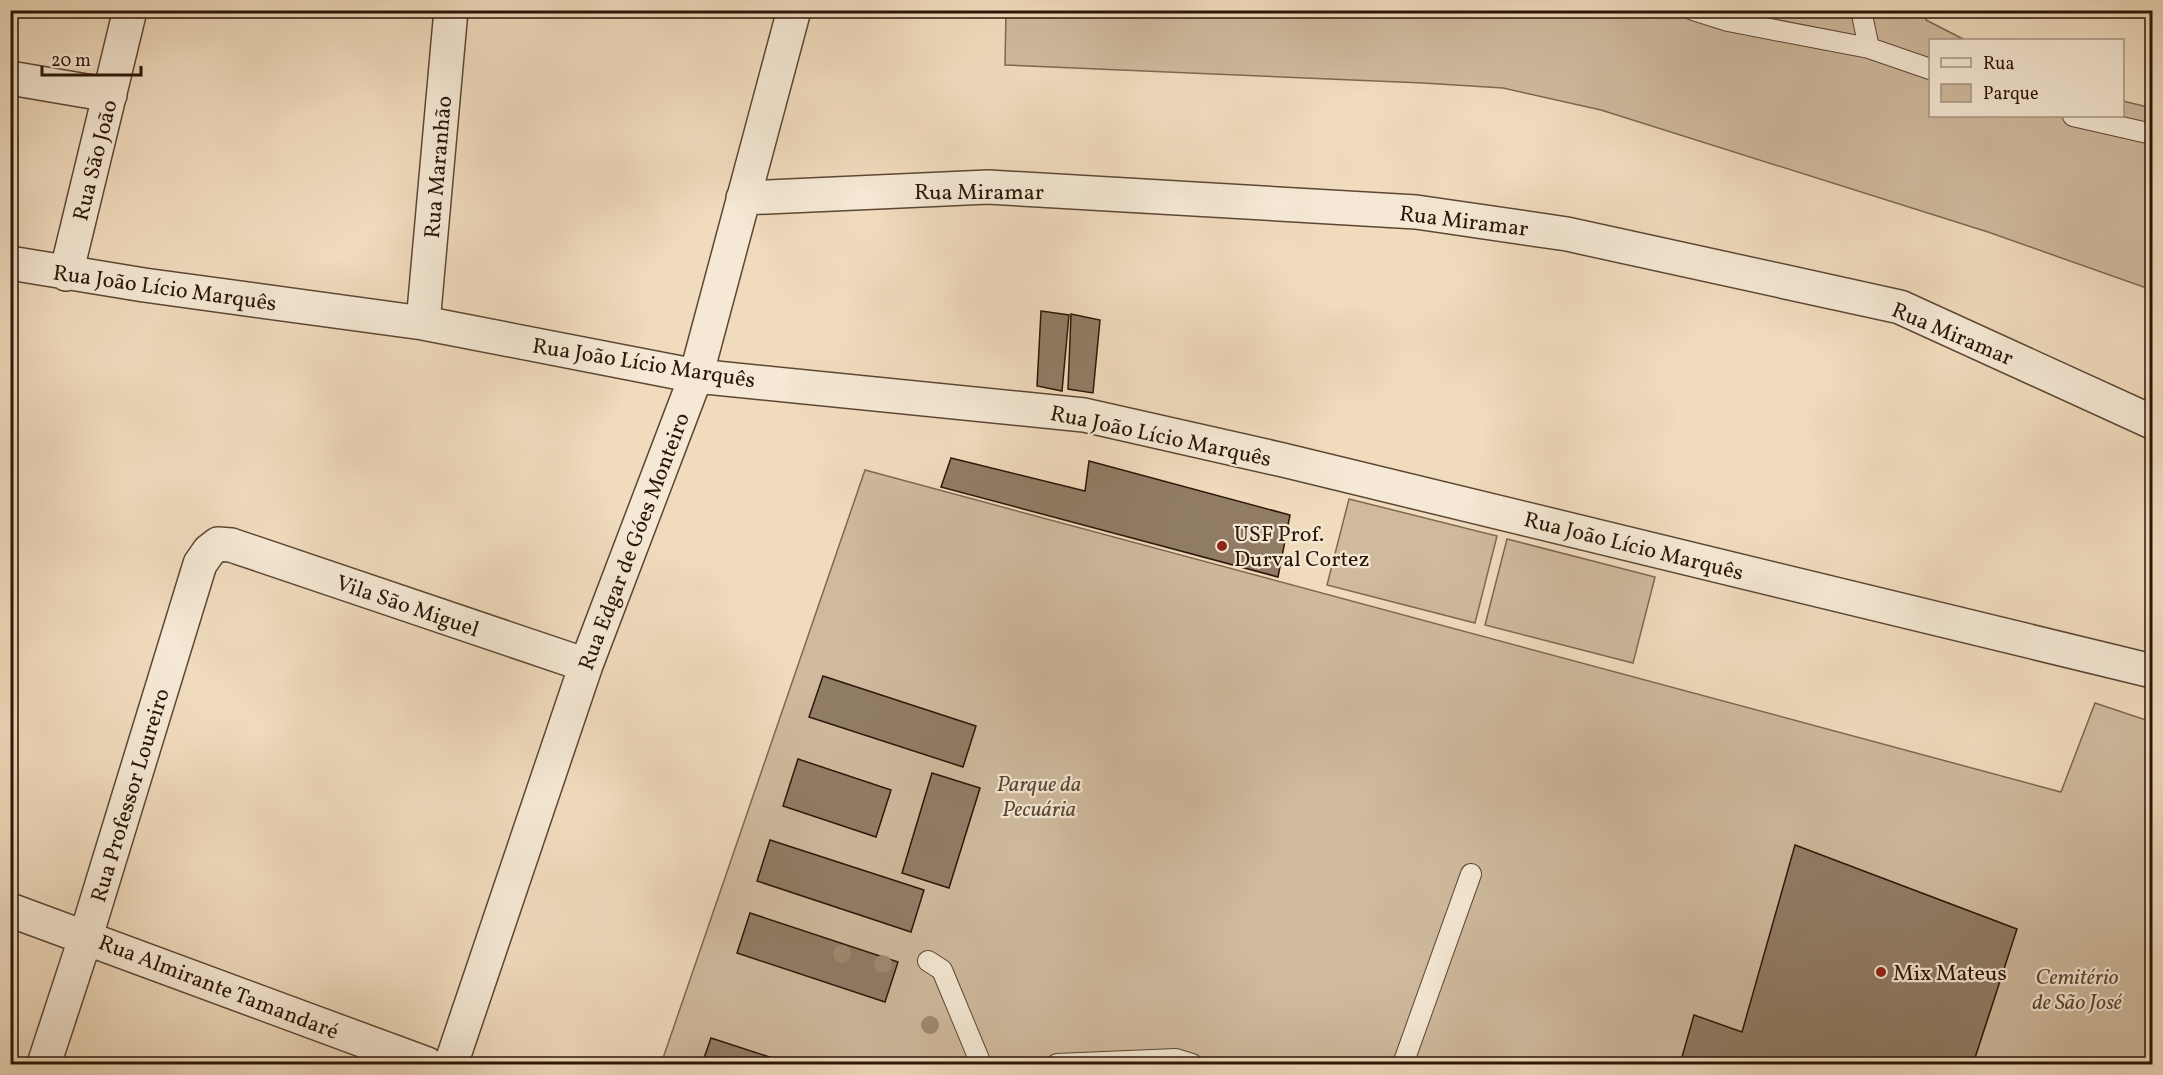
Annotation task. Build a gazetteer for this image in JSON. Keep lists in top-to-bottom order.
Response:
{
  "streets": {
    "street": [
      "Rua São João",
      "Rua Maranhão",
      "Rua Miramar",
      "Rua João Lício Marquês",
      "Rua Edgar de Góes Monteiro",
      "Vila São Miguel",
      "Rua Professor Loureiro",
      "Rua Almirante Tamandaré"
    ]
  },
  "crossings": [
    ["Rua São João", "Rua João Lício Marquês"],
    ["Rua Maranhão", "Rua João Lício Marquês"],
    ["Rua Miramar", "Rua Edgar de Góes Monteiro"],
    ["Rua João Lício Marquês", "Rua Edgar de Góes Monteiro"],
    ["Rua Edgar de Góes Monteiro", "Vila São Miguel"],
    ["Vila São Miguel", "Rua Professor Loureiro"],
    ["Rua Professor Loureiro", "Rua Almirante Tamandaré"]
  ],
  "parks": ["Parque da Pecuária", "Cemitério de São José"],
  "places": ["USF Prof. Durval Cortez", "Mix Mateus"],
  "legend": ["Rua", "Parque"],
  "scale_bar": "20 m"
}
